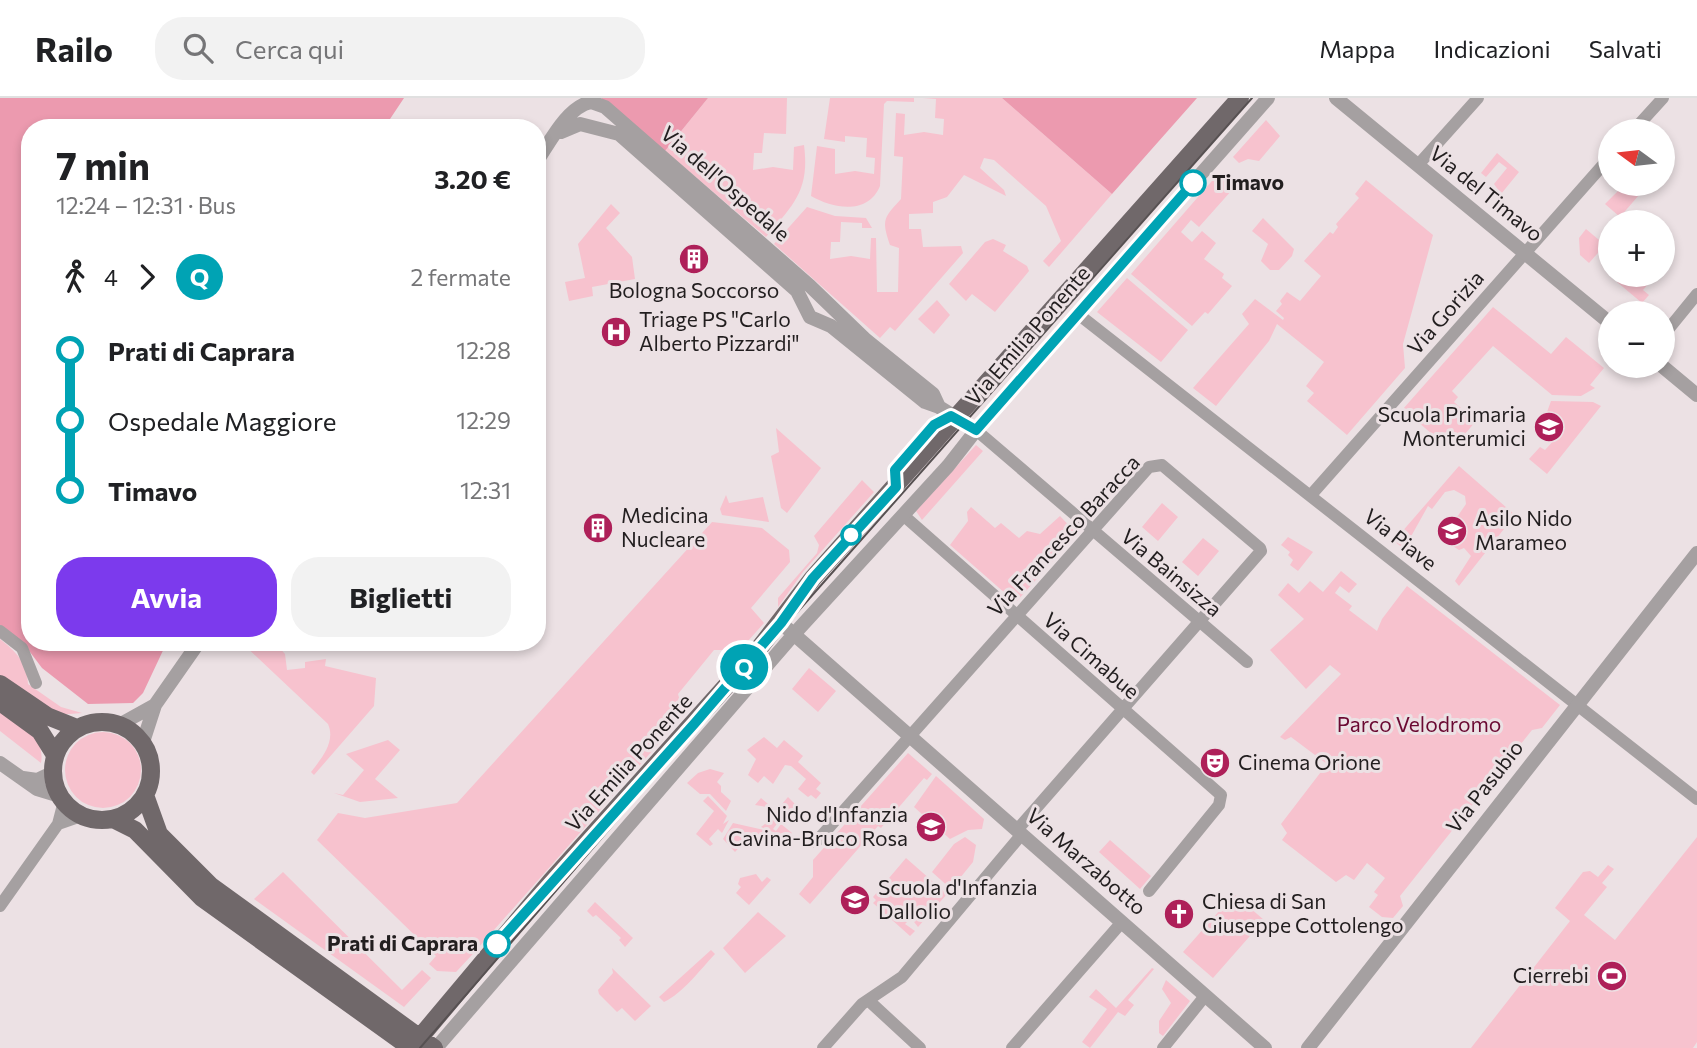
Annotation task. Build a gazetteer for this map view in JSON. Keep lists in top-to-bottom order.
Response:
{
  "streets": {
    "main road": ["Via Emilia Ponente"],
    "street": [
      "Via dell'Ospedale",
      "Via del Timavo",
      "Via Gorizia",
      "Via Francesco Baracca",
      "Via Piave",
      "Via Bainsizza",
      "Via Cimabue",
      "Via Pasubio",
      "Via Marzabotto"
    ]
  },
  "crossings": [
    ["Via del Timavo", "Via Gorizia"],
    ["Via Gorizia", "Via Piave"],
    ["Via Emilia Ponente", "Via Piave"],
    ["Via Emilia Ponente", "Via Bainsizza"],
    ["Via Emilia Ponente", "Via Cimabue"],
    ["Via Emilia Ponente", "Via Marzabotto"],
    ["Via Francesco Baracca", "Via Bainsizza"],
    ["Via Francesco Baracca", "Via Cimabue"],
    ["Via Francesco Baracca", "Via Marzabotto"],
    ["Via Piave", "Via Pasubio"]
  ],
  "parks": ["Parco Velodromo"],
  "places": {
    "other": ["Timavo", "Prati di Caprara"],
    "building": ["Bologna Soccorso", "Medicina Nucleare"],
    "hospital": ["Triage PS \"Carlo Alberto Pizzardi\""],
    "school or university": [
      "Scuola Primaria Monterumici",
      "Asilo Nido Marameo",
      "Nido d'Infanzia Cavina-Bruco Rosa",
      "Scuola d'Infanzia Dallolio"
    ],
    "theatre": ["Cinema Orione"],
    "church": ["Chiesa di San Giuseppe Cottolengo"],
    "sports": ["Cierrebi"]
  },
  "lines": ["bus line Q"],
  "north": "left",
  "page": {
    "header": "Railo",
    "search": "Cerca qui",
    "nav": ["Mappa", "Indicazioni", "Salvati"],
    "on_map": "Q",
    "map_buttons": ["+", "−"],
    "heading": ["7 min", "12:24 – 12:31 · Bus", "3.20 €"],
    "legs": ["4", "Q", "2 fermate"],
    "list": [
      {
        "name": "Prati di Caprara",
        "value": "12:28"
      },
      {
        "name": "Ospedale Maggiore",
        "value": "12:29"
      },
      {
        "name": "Timavo",
        "value": "12:31"
      }
    ],
    "buttons": ["Avvia", "Biglietti"]
  }
}
